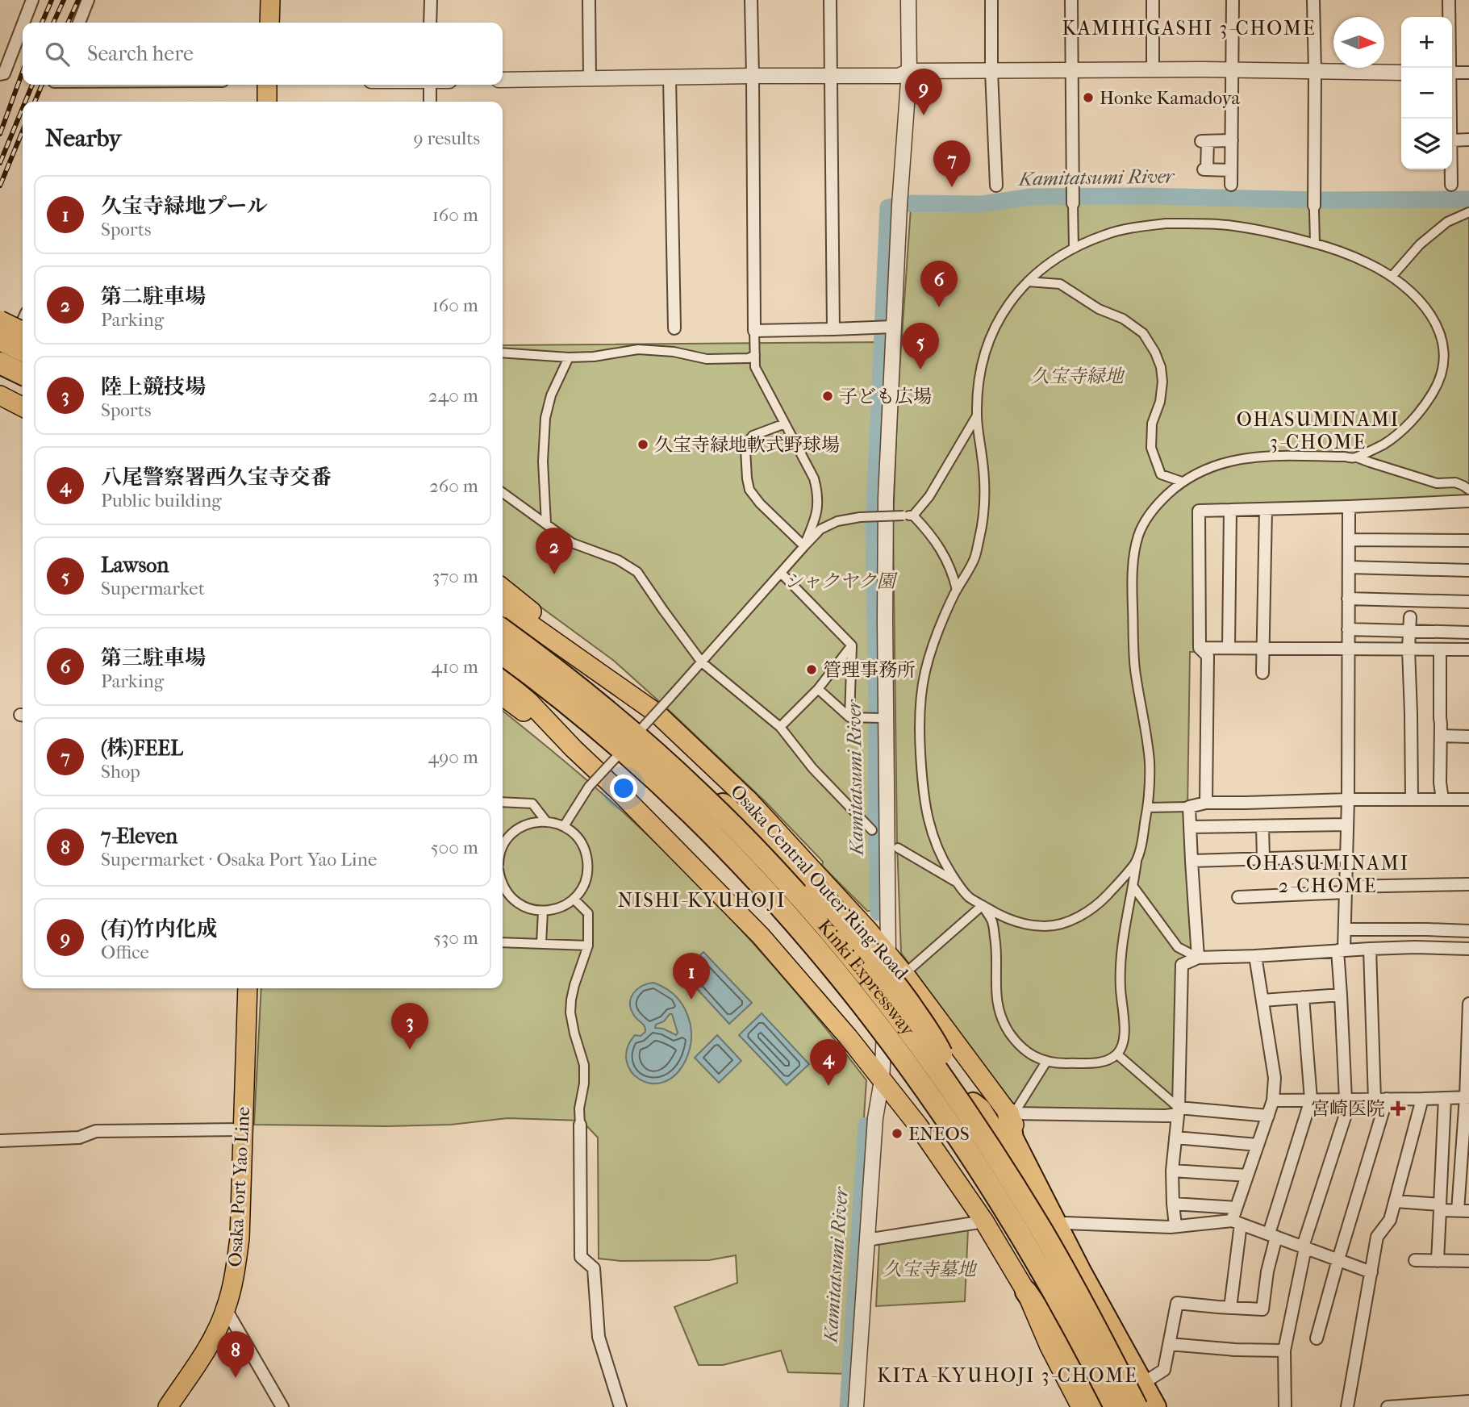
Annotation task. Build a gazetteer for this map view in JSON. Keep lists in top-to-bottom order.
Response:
{
  "streets": {
    "highway": ["Kinki Expressway"],
    "main road": ["Osaka Central Outer Ring Road", "Osaka Port Yao Line"]
  },
  "districts": [
    "KAMIHIGASHI 3-CHOME",
    "OHASUMINAMI 3-CHOME",
    "OHASUMINAMI 2-CHOME",
    "NISHI-KYUHOJI",
    "KITA-KYUHOJI 3-CHOME"
  ],
  "water": ["Kamitatsumi River"],
  "parks": ["久宝寺緑地", "シャクヤク園", "久宝寺墓地"],
  "places": {
    "other": [
      "Honke Kamadoya",
      "子ども広場",
      "久宝寺緑地軟式野球場",
      "管理事務所",
      "ENEOS"
    ],
    "health": ["宮崎医院"]
  },
  "north": "right",
  "page": {
    "map_buttons": ["+", "−"],
    "search": "Search here",
    "pins": [
      "9",
      "7",
      "6",
      "5",
      "2",
      "1",
      "3",
      "4",
      "8"
    ],
    "heading": ["Nearby", "9 results"],
    "list": [
      {
        "mark": "1",
        "name": "久宝寺緑地プール",
        "note": "Sports",
        "value": "160 m"
      },
      {
        "mark": "2",
        "name": "第二駐車場",
        "note": "Parking",
        "value": "160 m"
      },
      {
        "mark": "3",
        "name": "陸上競技場",
        "note": "Sports",
        "value": "240 m"
      },
      {
        "mark": "4",
        "name": "八尾警察署西久宝寺交番",
        "note": "Public building",
        "value": "260 m"
      },
      {
        "mark": "5",
        "name": "Lawson",
        "note": "Supermarket",
        "value": "370 m"
      },
      {
        "mark": "6",
        "name": "第三駐車場",
        "note": "Parking",
        "value": "410 m"
      },
      {
        "mark": "7",
        "name": "(株)FEEL",
        "note": "Shop",
        "value": "490 m"
      },
      {
        "mark": "8",
        "name": "7-Eleven",
        "note": "Supermarket · Osaka Port Yao Line",
        "value": "500 m"
      },
      {
        "mark": "9",
        "name": "(有)竹内化成",
        "note": "Office",
        "value": "530 m"
      }
    ]
  }
}
